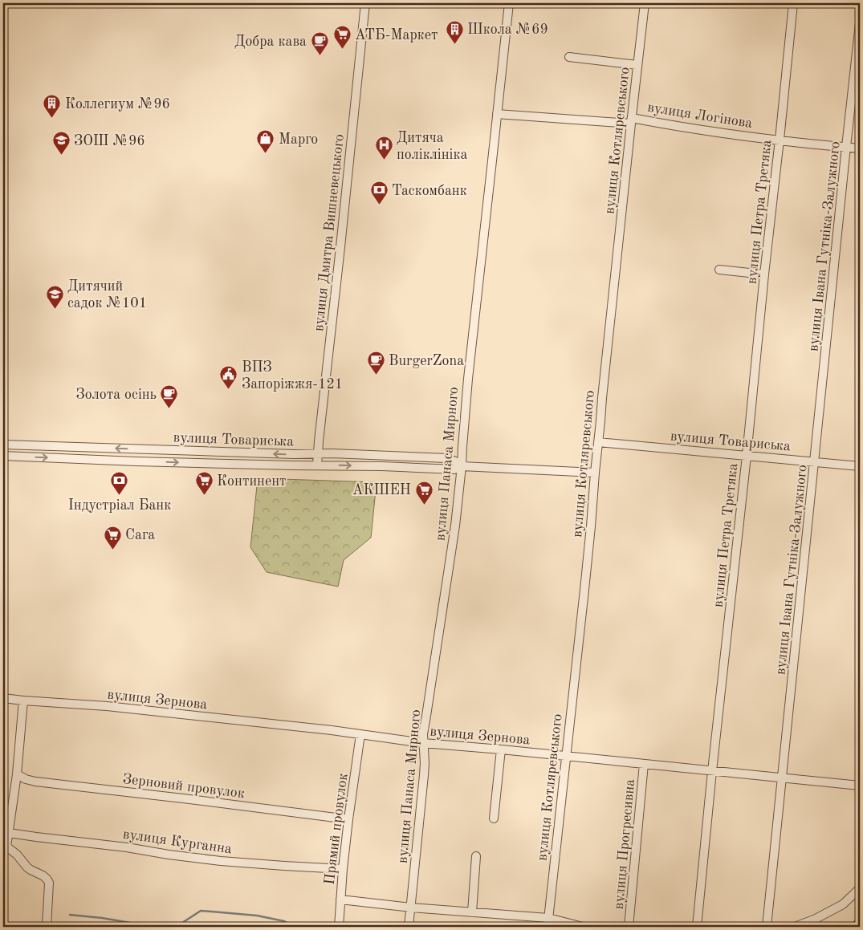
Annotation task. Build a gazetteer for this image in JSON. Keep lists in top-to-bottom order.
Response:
{
  "streets": {
    "street": [
      "вулиця Логінова",
      "вулиця Котляревського",
      "вулиця Петра Третяка",
      "вулиця Дмитра Вишневецького",
      "вулиця Івана Гутніка-Залужного",
      "вулиця Товариська",
      "вулиця Панаса Мирного",
      "вулиця Зернова",
      "Зерновий провулок",
      "Прямий провулок",
      "вулиця Курганна",
      "вулиця Прогресивна"
    ]
  },
  "crossings": [
    ["вулиця Логінова", "вулиця Котляревського"],
    ["вулиця Логінова", "вулиця Петра Третяка"],
    ["вулиця Логінова", "вулиця Івана Гутніка-Залужного"],
    ["вулиця Логінова", "вулиця Панаса Мирного"],
    ["вулиця Котляревського", "вулиця Товариська"],
    ["вулиця Котляревського", "вулиця Зернова"],
    ["вулиця Петра Третяка", "вулиця Товариська"],
    ["вулиця Петра Третяка", "вулиця Зернова"],
    ["вулиця Дмитра Вишневецького", "вулиця Товариська"],
    ["вулиця Івана Гутніка-Залужного", "вулиця Товариська"],
    ["вулиця Івана Гутніка-Залужного", "вулиця Зернова"],
    ["вулиця Товариська", "вулиця Панаса Мирного"],
    ["вулиця Панаса Мирного", "вулиця Зернова"],
    ["вулиця Зернова", "Прямий провулок"],
    ["вулиця Зернова", "вулиця Прогресивна"],
    ["Зерновий провулок", "Прямий провулок"],
    ["Прямий провулок", "вулиця Курганна"]
  ],
  "places": {
    "building": ["Школа №69", "Коллегиум №96"],
    "supermarket": [
      "АТБ-Маркет",
      "Континент",
      "АКШЕН",
      "Сага"
    ],
    "cafe": ["Добра кава", "BurgerZona", "Золота осінь"],
    "shop": ["Марго"],
    "school or university": ["ЗОШ №96", "Дитячий садок №101"],
    "hospital": ["Дитяча поліклініка"],
    "bank": ["Таскомбанк", "Індустріал Банк"],
    "public building": ["ВПЗ Запоріжжя-121"]
  }
}
